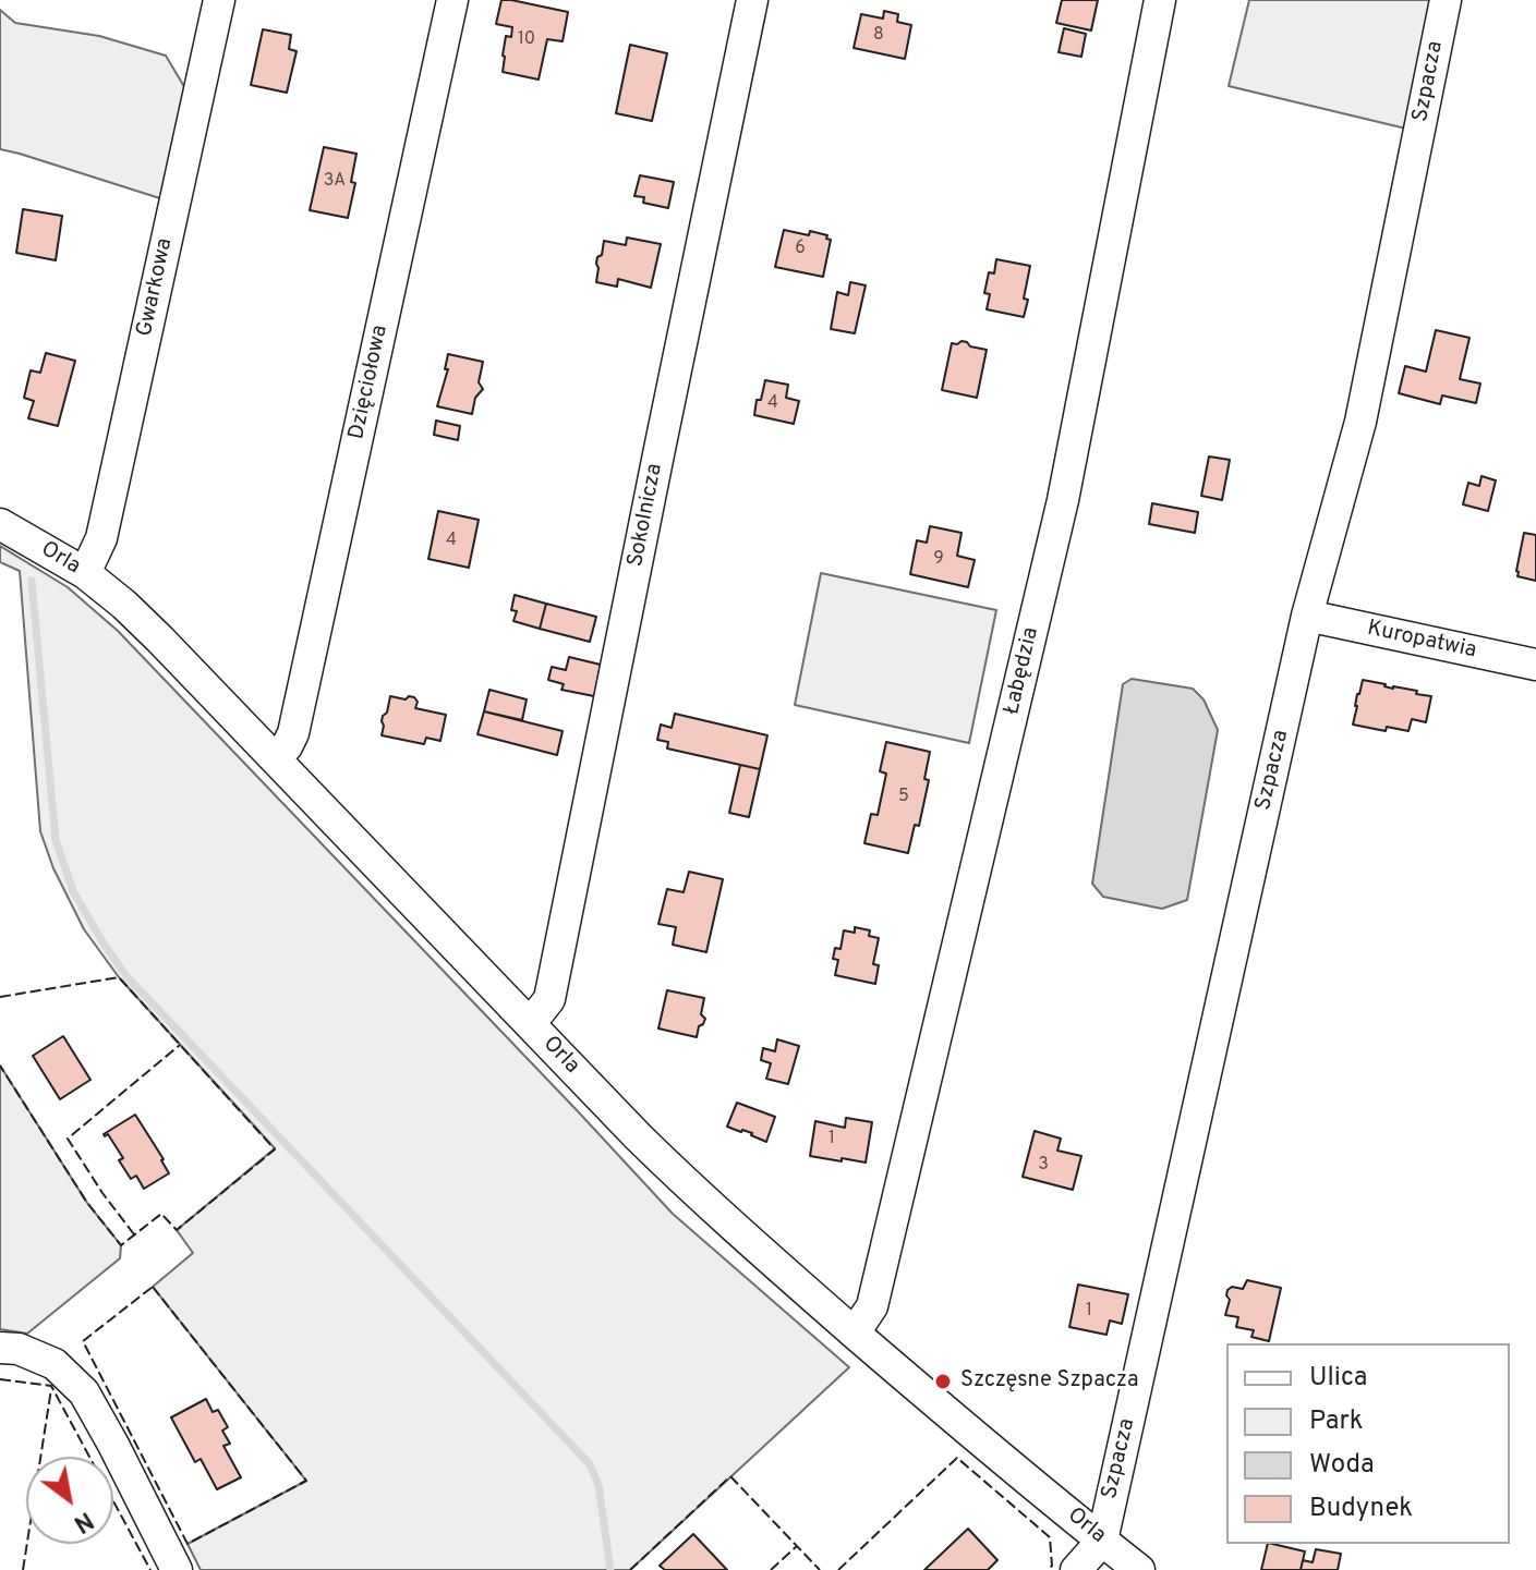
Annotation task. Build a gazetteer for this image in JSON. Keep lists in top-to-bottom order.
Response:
{
  "streets": {
    "street": [
      "Szpacza",
      "Gwarkowa",
      "Dzięciołowa",
      "Sokolnicza",
      "Orla",
      "Kuropatwia",
      "Łabędzia"
    ]
  },
  "crossings": [
    ["Szpacza", "Orla"],
    ["Szpacza", "Kuropatwia"],
    ["Gwarkowa", "Orla"],
    ["Dzięciołowa", "Orla"],
    ["Sokolnicza", "Orla"],
    ["Orla", "Łabędzia"]
  ],
  "places": ["Szczęsne Szpacza"],
  "house_numbers": [
    "8",
    "10",
    "3A",
    "6",
    "4",
    "4",
    "9",
    "5",
    "1",
    "3",
    "1"
  ],
  "legend": [
    "Ulica",
    "Park",
    "Woda",
    "Budynek"
  ],
  "north": "bottom right"
}
